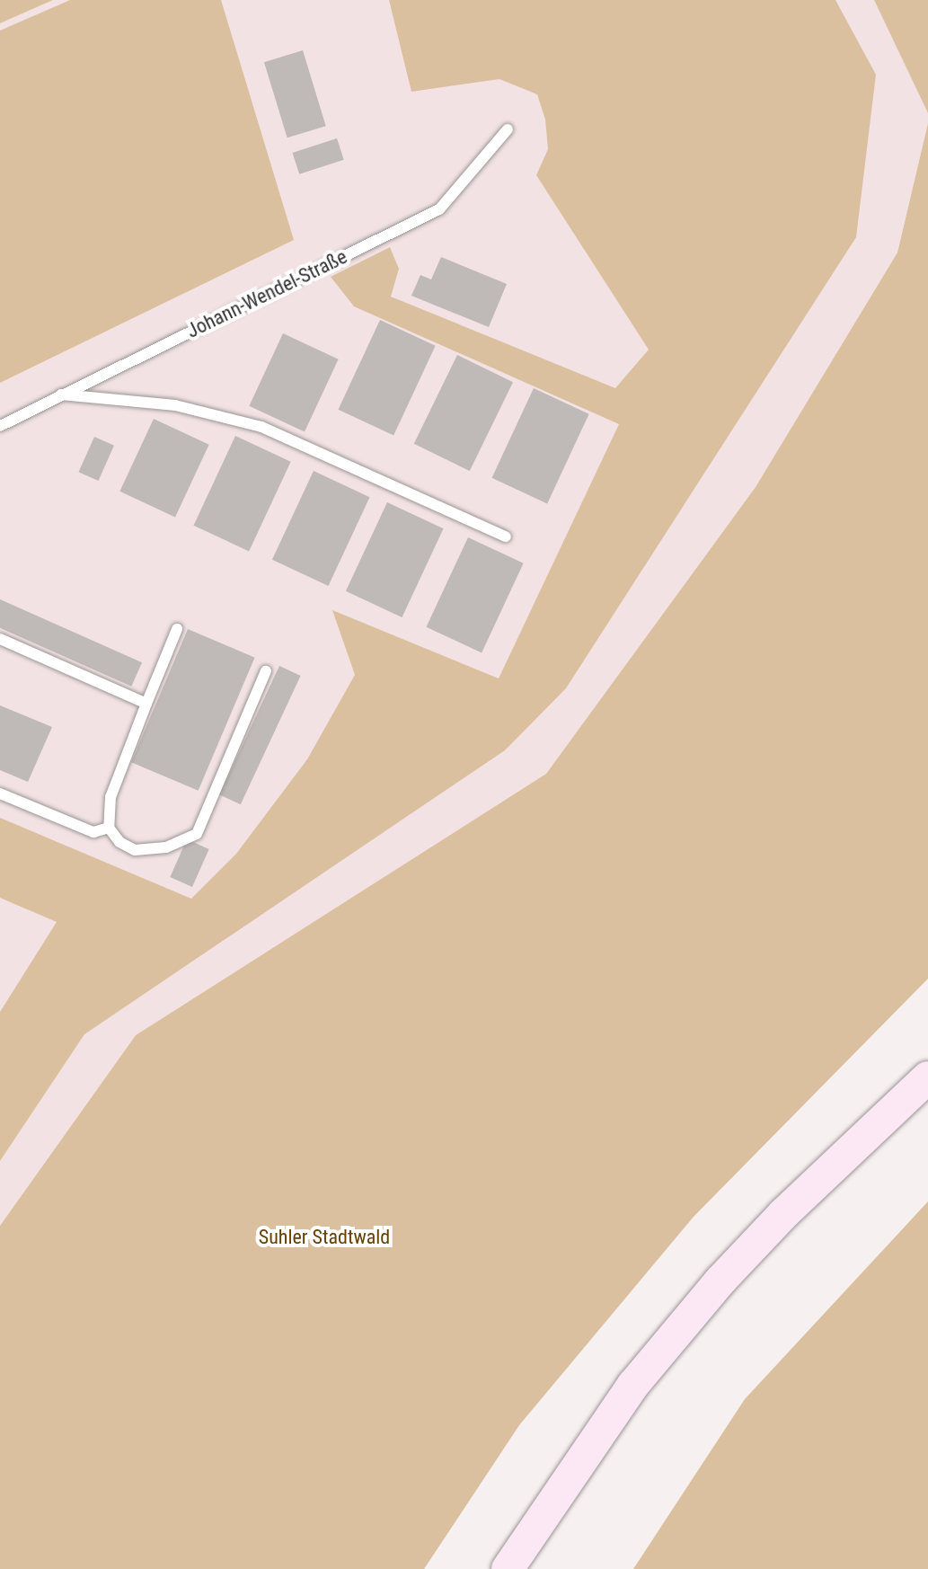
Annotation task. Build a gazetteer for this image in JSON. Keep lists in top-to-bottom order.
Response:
{
  "streets": {
    "lane": ["Johann-Wendel-Straße"]
  },
  "parks": ["Suhler Stadtwald"]
}
